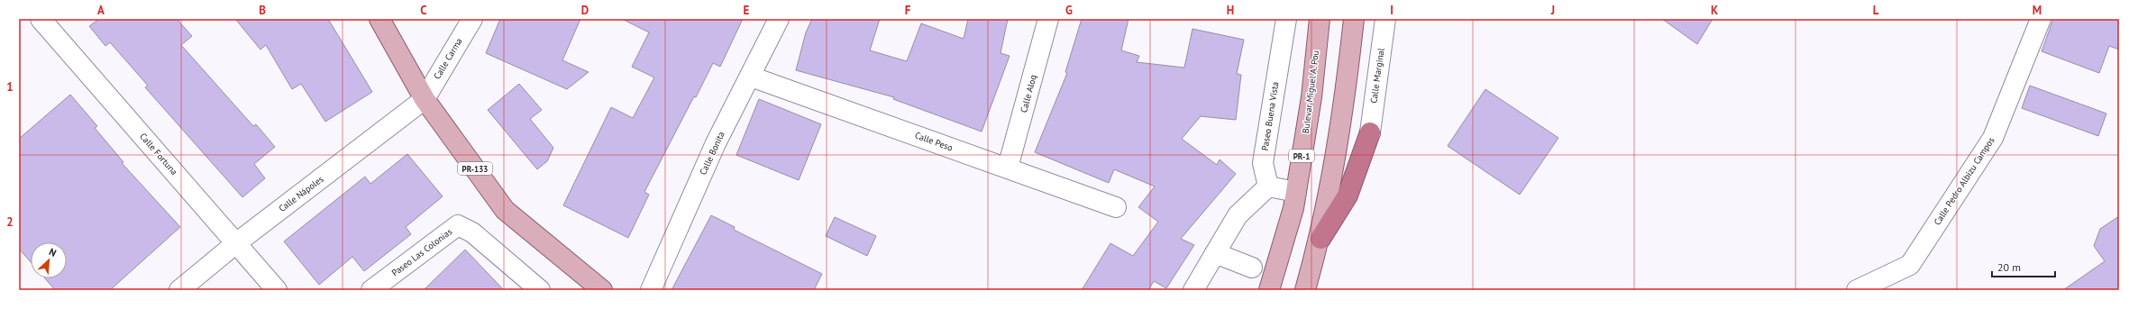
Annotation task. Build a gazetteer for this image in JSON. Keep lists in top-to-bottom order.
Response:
{
  "streets": {
    "main road": ["Bulevar Miguel A. Pou", "PR-1", "PR-133"],
    "street": [
      "Calle Carma",
      "Calle Marginal",
      "Calle Aloq",
      "Paseo Buena Vista",
      "Calle Peso",
      "Calle Bonita",
      "Calle Fortuna",
      "Calle Pedro Albizu Campos",
      "Calle Nápoles",
      "Paseo Las Colonias"
    ]
  },
  "crossings": [
    ["Calle Carma", "PR-133"],
    ["Calle Carma", "Calle Nápoles"],
    ["Calle Aloq", "Calle Peso"],
    ["Calle Peso", "Calle Bonita"],
    ["Calle Fortuna", "Calle Nápoles"],
    ["PR-133", "Calle Nápoles"]
  ],
  "scale_bar": "20 m",
  "north": "top right",
  "grid": {
    "columns": [
      "A",
      "B",
      "C",
      "D",
      "E",
      "F",
      "G",
      "H",
      "I",
      "J",
      "K",
      "L",
      "M"
    ],
    "rows": ["1", "2"]
  }
}
